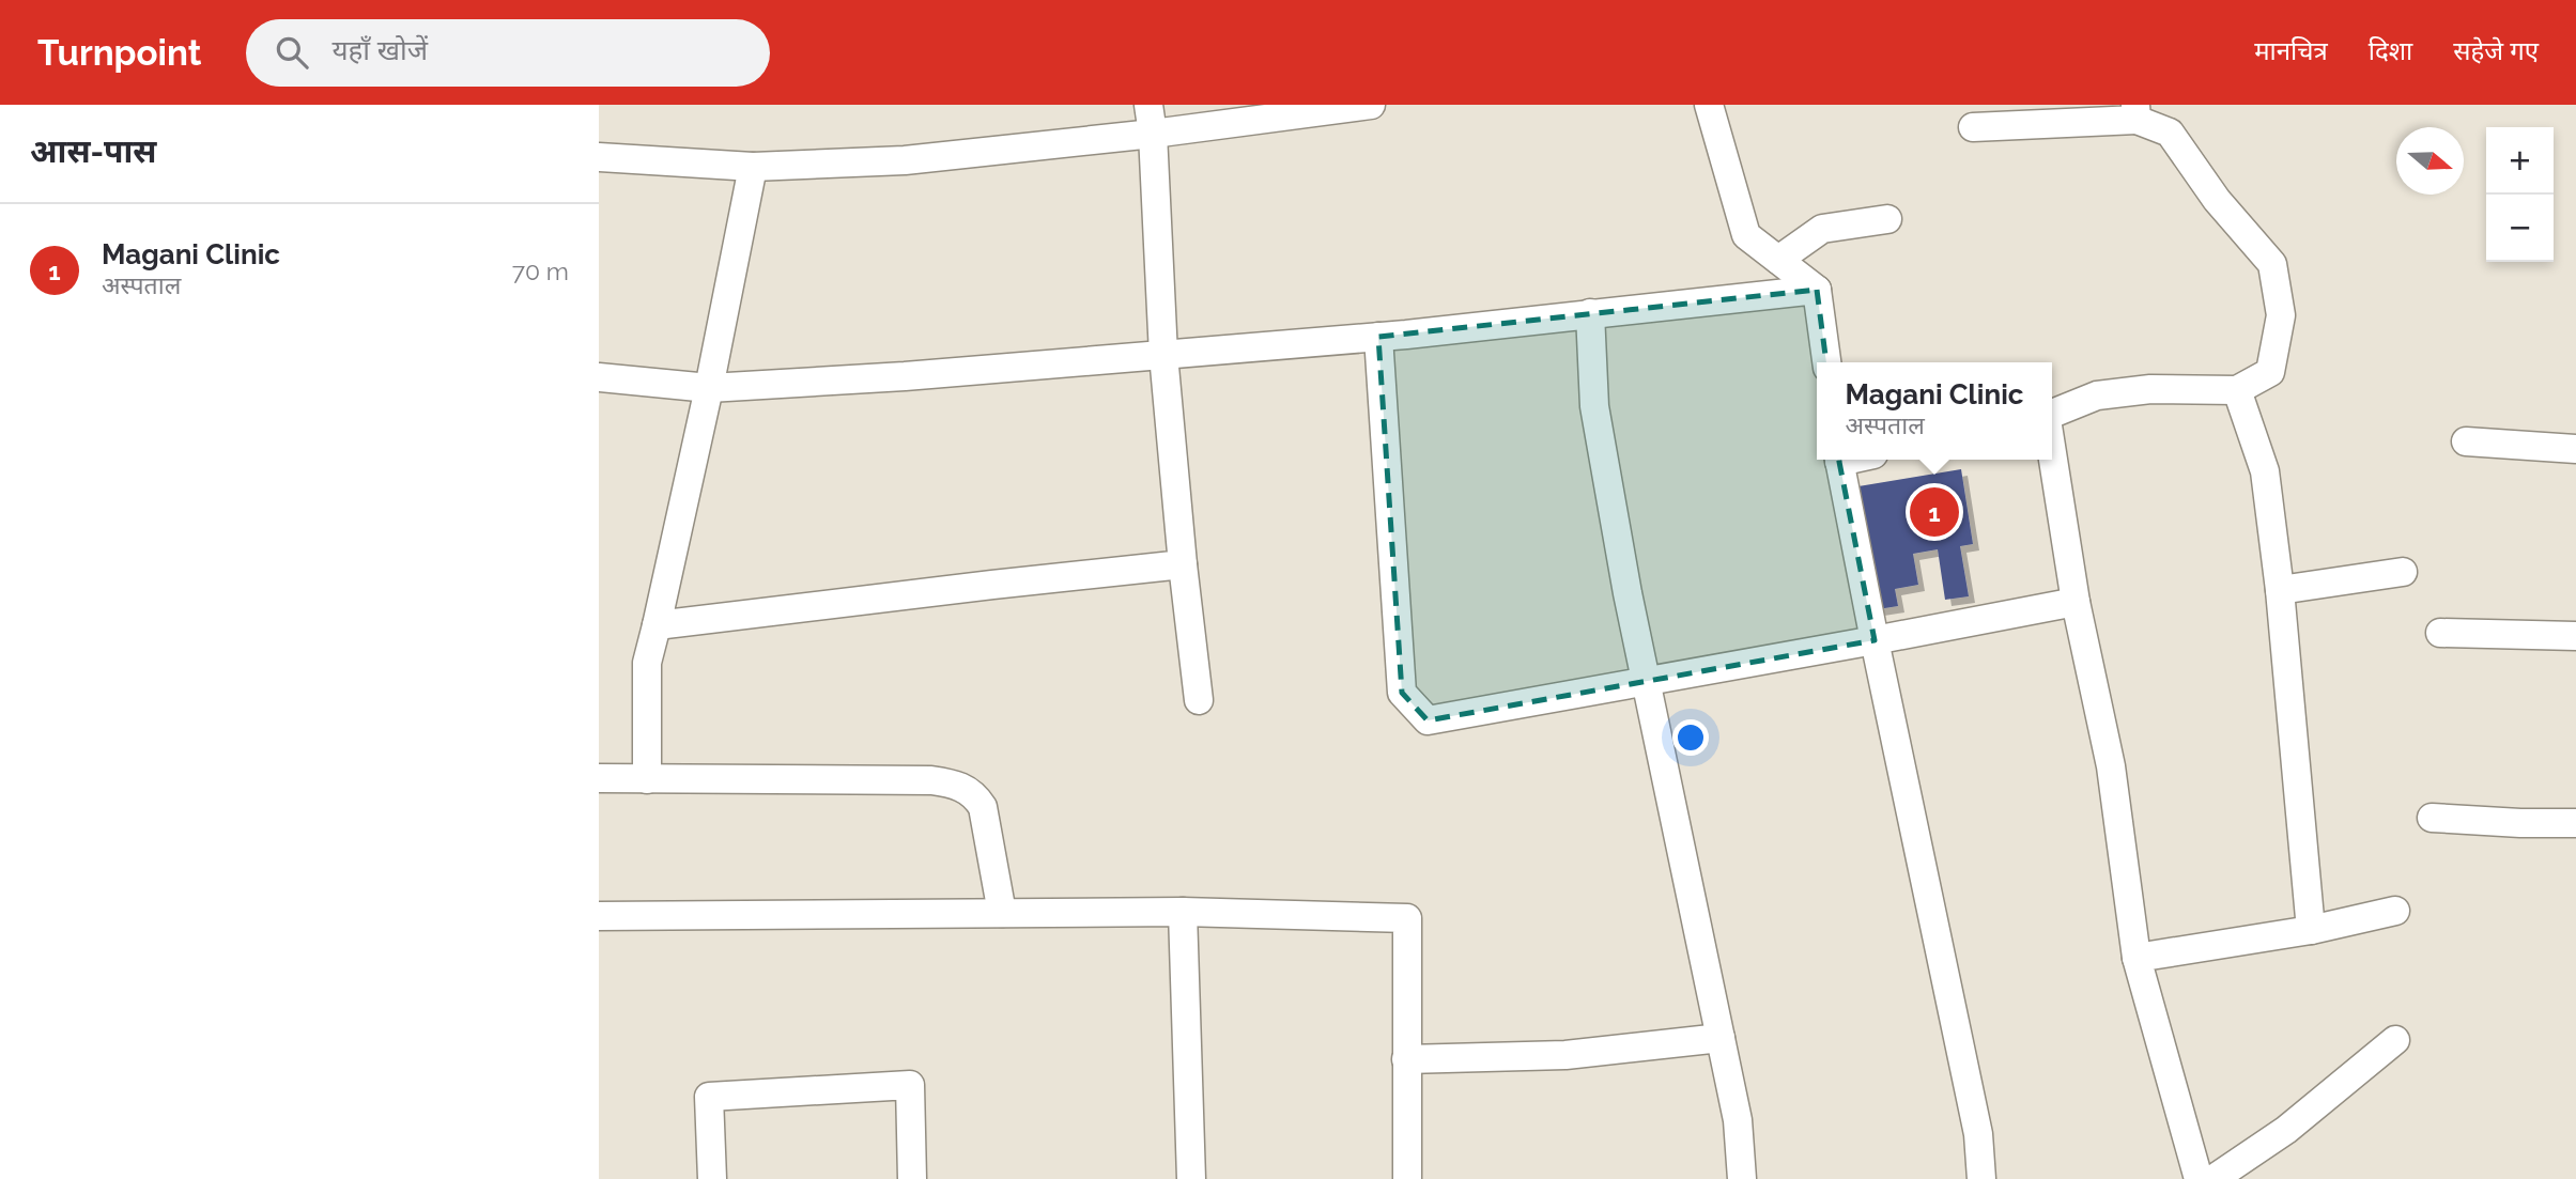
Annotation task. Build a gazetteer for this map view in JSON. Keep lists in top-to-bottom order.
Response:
{
  "north": "right",
  "page": {
    "header": "Turnpoint",
    "search": "यहाँ खोजें",
    "nav": ["मानचित्र", "दिशा", "सहेजे गए"],
    "heading": "आस-पास",
    "map_buttons": ["+", "−"],
    "list": [
      {
        "mark": "1",
        "name": "Magani Clinic",
        "note": "अस्पताल",
        "value": "70 m"
      }
    ],
    "popup": ["Magani Clinic", "अस्पताल"],
    "pins": "1"
  }
}
